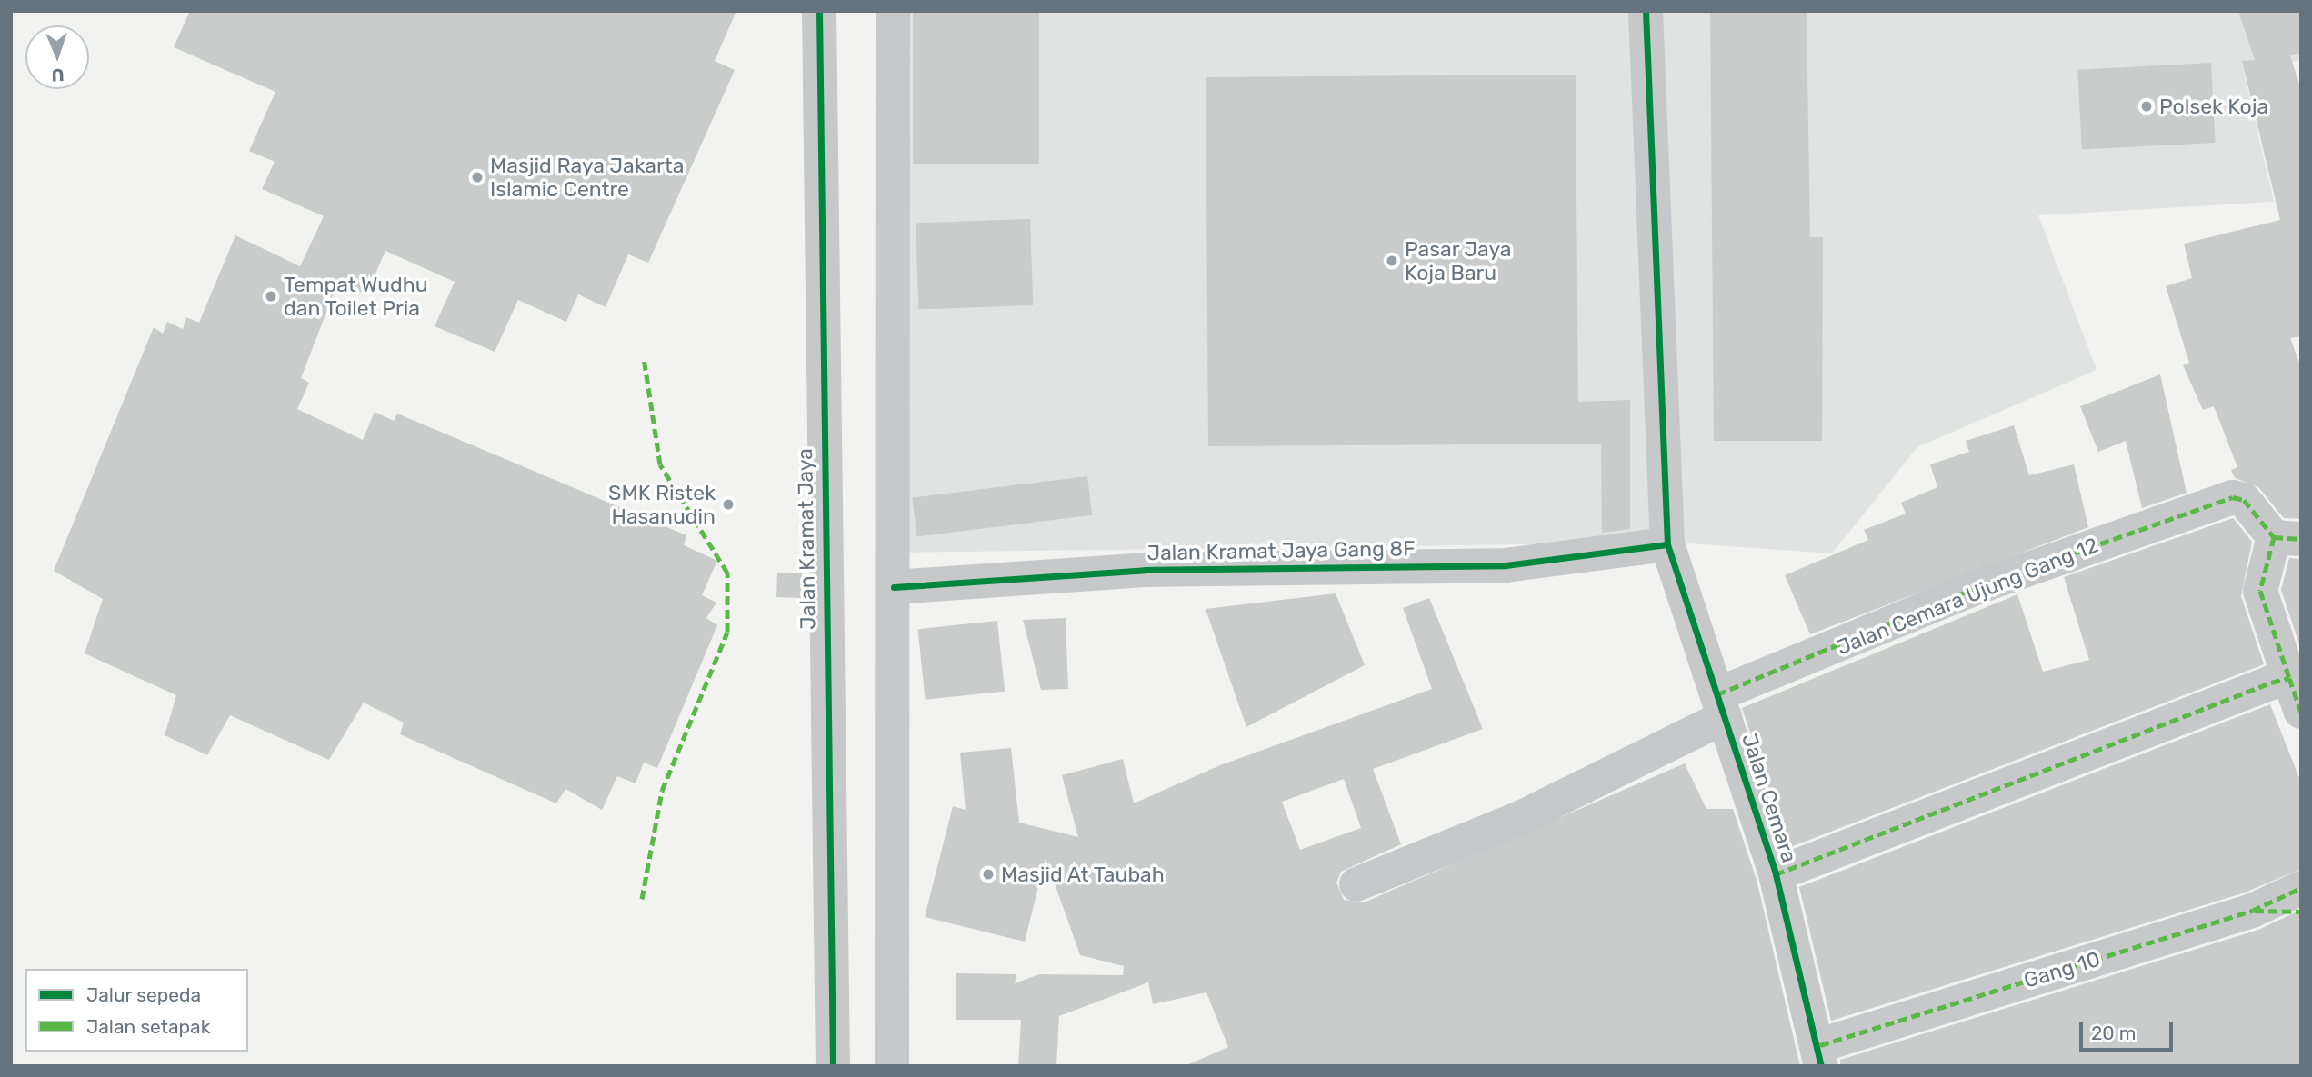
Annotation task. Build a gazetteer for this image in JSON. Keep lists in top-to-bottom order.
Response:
{
  "streets": {
    "street": [
      "Jalan Kramat Jaya",
      "Jalan Kramat Jaya Gang 8F",
      "Jalan Cemara Ujung Gang 12",
      "Jalan Cemara",
      "Gang 10"
    ]
  },
  "crossings": [
    ["Jalan Kramat Jaya Gang 8F", "Jalan Cemara"],
    ["Jalan Cemara Ujung Gang 12", "Jalan Cemara"],
    ["Jalan Cemara", "Gang 10"]
  ],
  "places": [
    "Polsek Koja",
    "Masjid Raya Jakarta Islamic Centre",
    "Pasar Jaya Koja Baru",
    "Tempat Wudhu dan Toilet Pria",
    "SMK Ristek Hasanudin",
    "Masjid At Taubah"
  ],
  "legend": ["Jalur sepeda", "Jalan setapak"],
  "scale_bar": "20 m",
  "north": "bottom"
}
